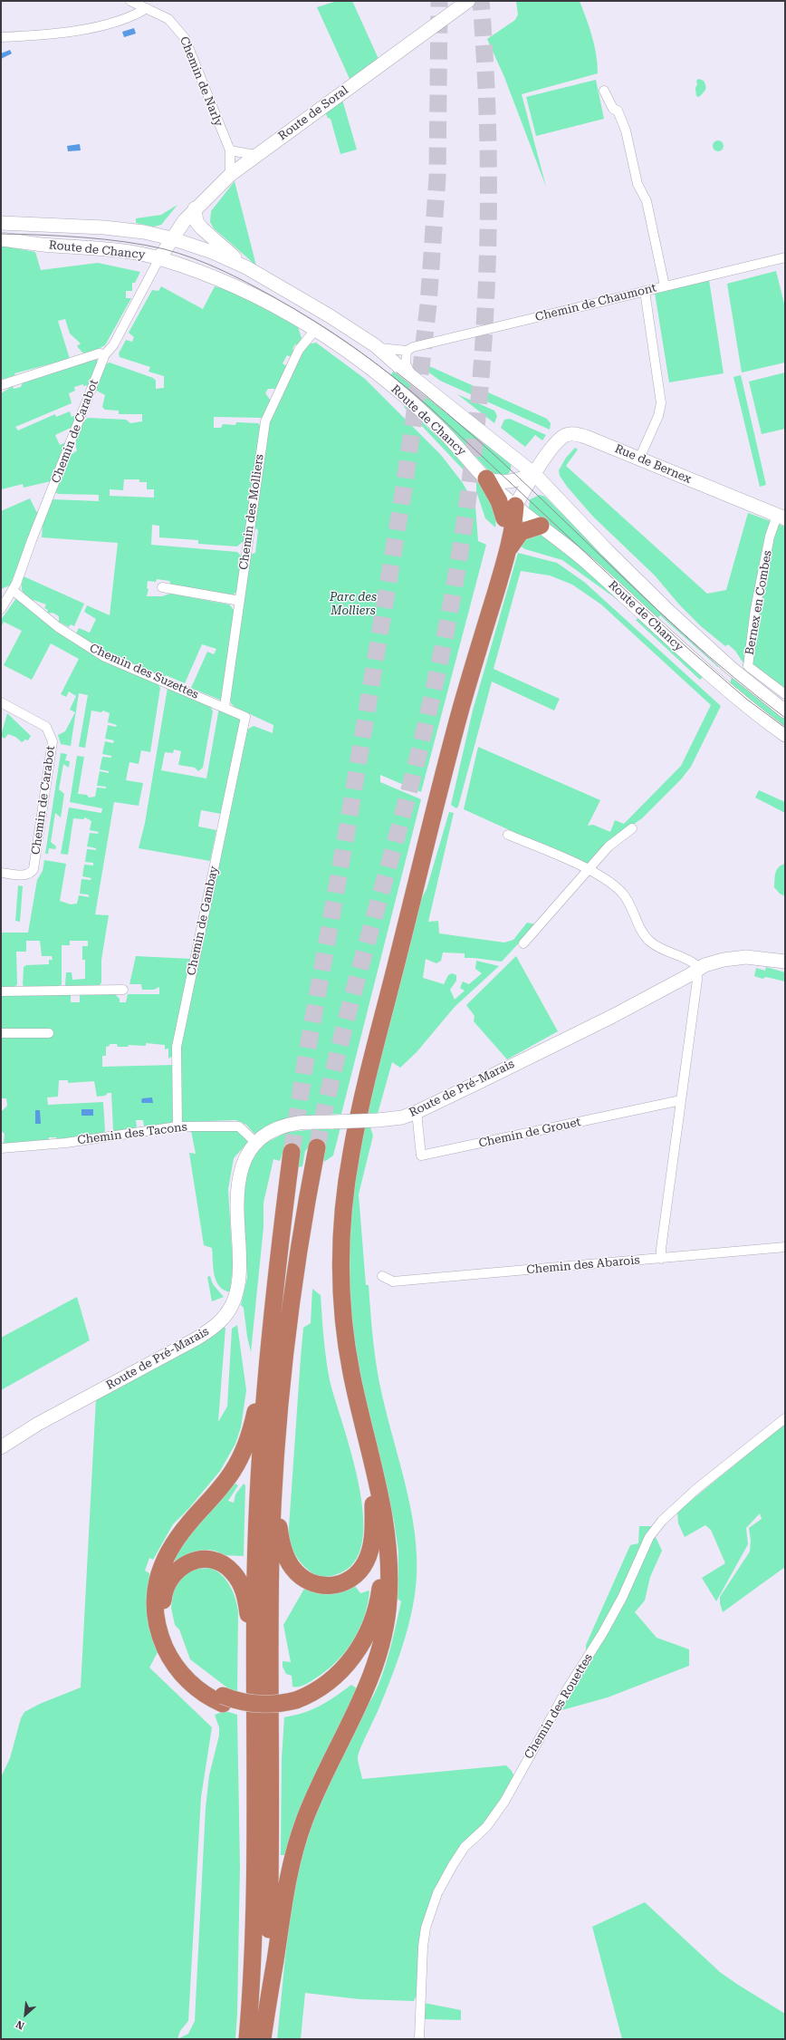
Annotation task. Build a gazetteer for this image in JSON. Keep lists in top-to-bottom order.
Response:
{
  "streets": {
    "main road": [
      "Route de Soral",
      "Route de Chancy",
      "Rue de Bernex",
      "Route de Pré-Marais"
    ],
    "street": [
      "Chemin de Narly",
      "Chemin de Chaumont",
      "Chemin de Carabot",
      "Chemin des Molliers",
      "Bernex en Combes",
      "Chemin des Suzettes",
      "Chemin de Gambay",
      "Chemin de Grouet",
      "Chemin des Tacons",
      "Chemin des Abarois",
      "Chemin des Rouettes"
    ]
  },
  "crossings": [
    ["Chemin de Narly", "Route de Soral"],
    ["Route de Soral", "Route de Chancy"],
    ["Route de Soral", "Chemin de Carabot"],
    ["Route de Chancy", "Chemin de Chaumont"],
    ["Route de Chancy", "Chemin de Carabot"],
    ["Route de Chancy", "Rue de Bernex"],
    ["Route de Chancy", "Chemin des Molliers"],
    ["Chemin de Carabot", "Chemin des Suzettes"],
    ["Rue de Bernex", "Bernex en Combes"],
    ["Chemin des Molliers", "Chemin des Suzettes"],
    ["Chemin des Suzettes", "Chemin de Gambay"],
    ["Chemin de Gambay", "Chemin des Tacons"],
    ["Route de Pré-Marais", "Chemin de Grouet"],
    ["Route de Pré-Marais", "Chemin des Tacons"]
  ],
  "parks": ["Parc des Molliers"],
  "north": "bottom left"
}
